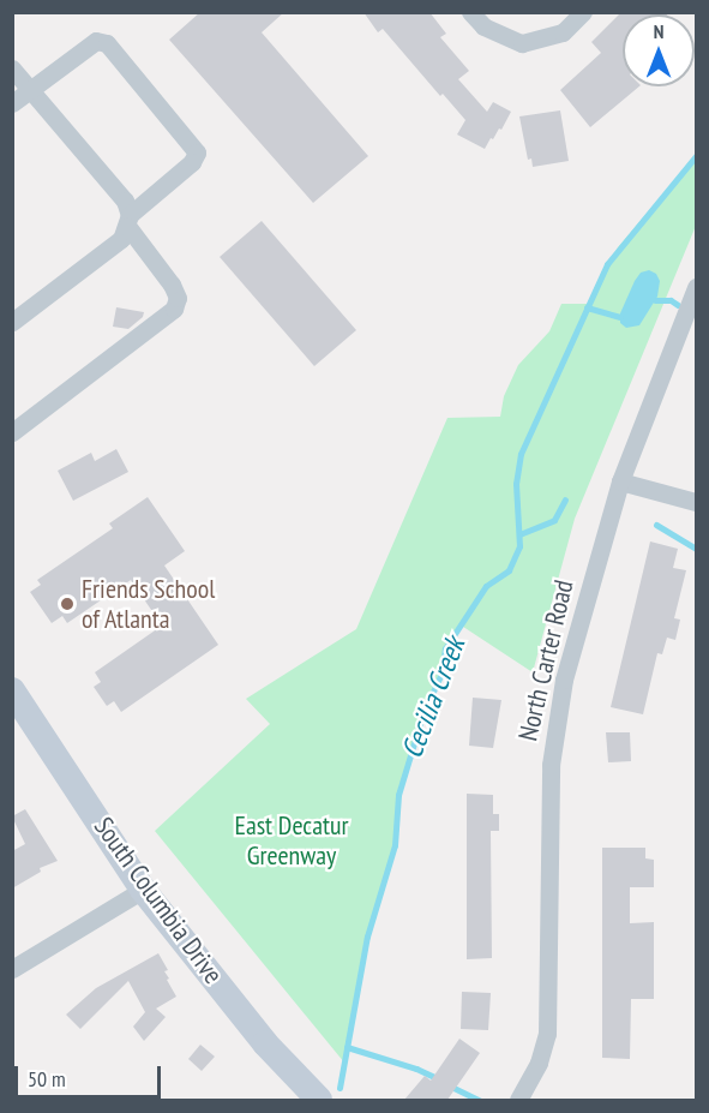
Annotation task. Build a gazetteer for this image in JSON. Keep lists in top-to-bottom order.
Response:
{
  "streets": {
    "main road": ["South Columbia Drive"],
    "street": ["North Carter Road"]
  },
  "water": ["Cecilia Creek"],
  "parks": ["East Decatur Greenway"],
  "places": ["Friends School of Atlanta"],
  "scale_bar": "50 m",
  "north": "top"
}
